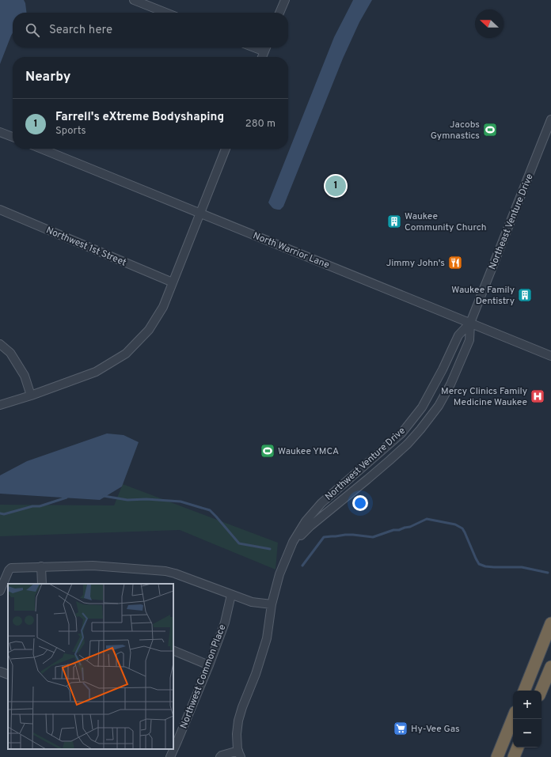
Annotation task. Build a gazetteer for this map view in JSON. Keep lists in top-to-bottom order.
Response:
{
  "streets": {
    "street": [
      "Northeast Venture Drive",
      "Northwest 1st Street",
      "North Warrior Lane",
      "Northwest Venture Drive",
      "Northwest Common Place"
    ]
  },
  "crossings": [
    ["Northeast Venture Drive", "North Warrior Lane"],
    ["Northeast Venture Drive", "Northwest Venture Drive"],
    ["North Warrior Lane", "Northwest Venture Drive"]
  ],
  "places": {
    "sports": ["Jacobs Gymnastics", "Waukee YMCA"],
    "building": ["Waukee Community Church", "Waukee Family Dentistry"],
    "restaurant": ["Jimmy John's"],
    "hospital": ["Mercy Clinics Family Medicine Waukee"],
    "supermarket": ["Hy-Vee Gas"]
  },
  "north": "left",
  "page": {
    "search": "Search here",
    "heading": "Nearby",
    "list": [
      {
        "mark": "1",
        "name": "Farrell's eXtreme Bodyshaping",
        "note": "Sports",
        "value": "280 m"
      }
    ],
    "pins": "1",
    "map_buttons": ["+", "−"]
  }
}
